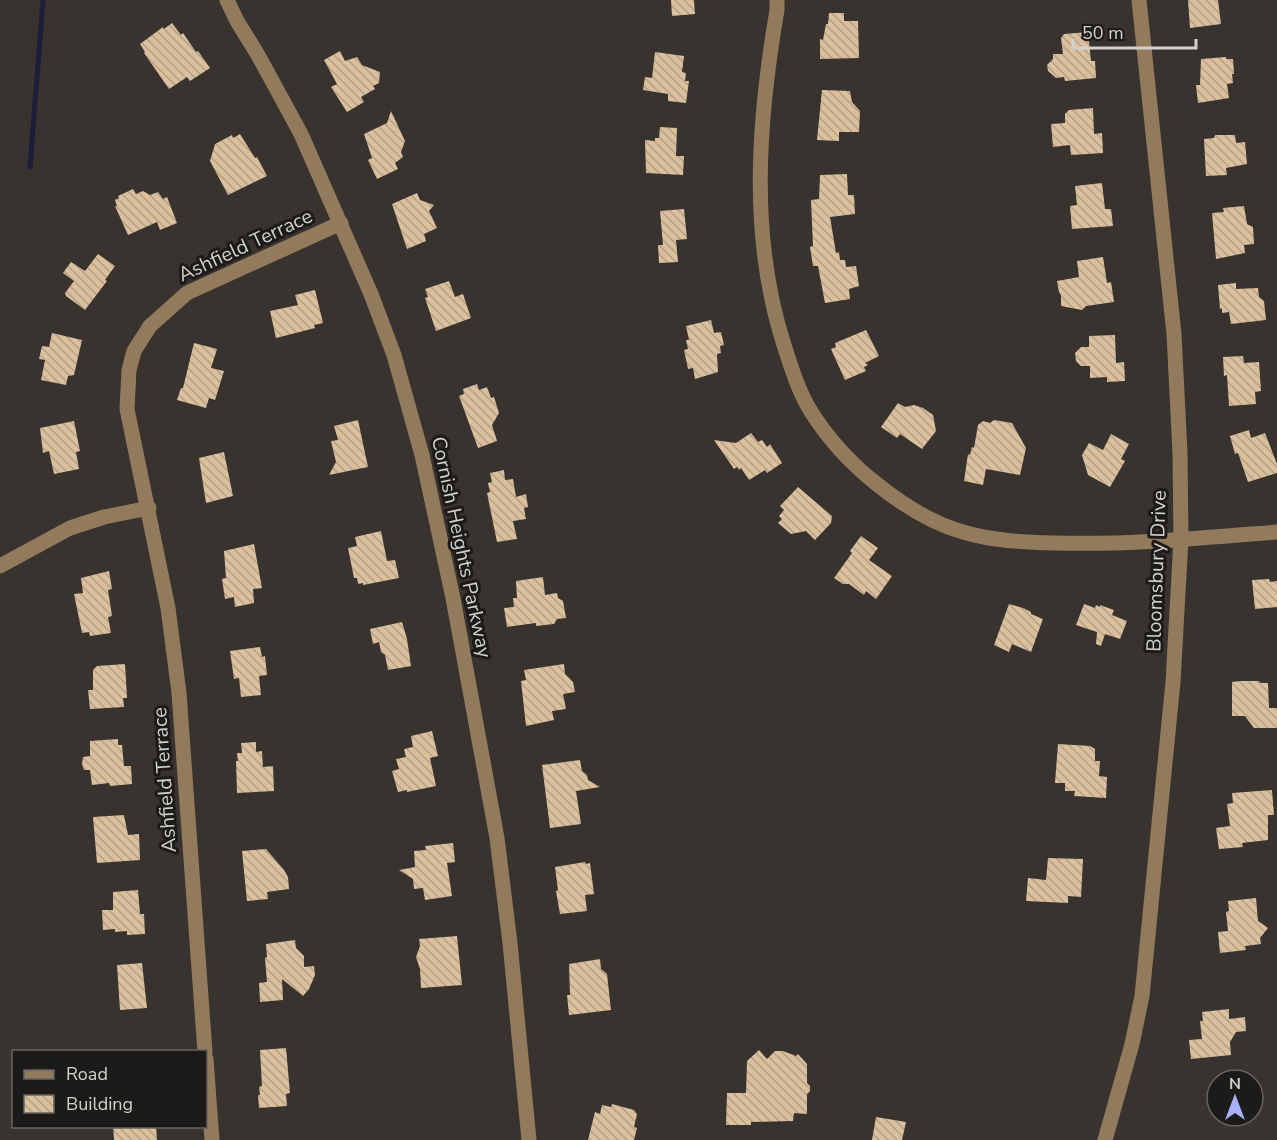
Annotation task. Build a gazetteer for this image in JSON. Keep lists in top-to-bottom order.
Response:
{
  "streets": {
    "street": ["Ashfield Terrace", "Cornish Heights Parkway", "Bloomsbury Drive"]
  },
  "crossings": [
    ["Ashfield Terrace", "Cornish Heights Parkway"]
  ],
  "legend": ["Road", "Building"],
  "scale_bar": "50 m",
  "north": "top"
}
